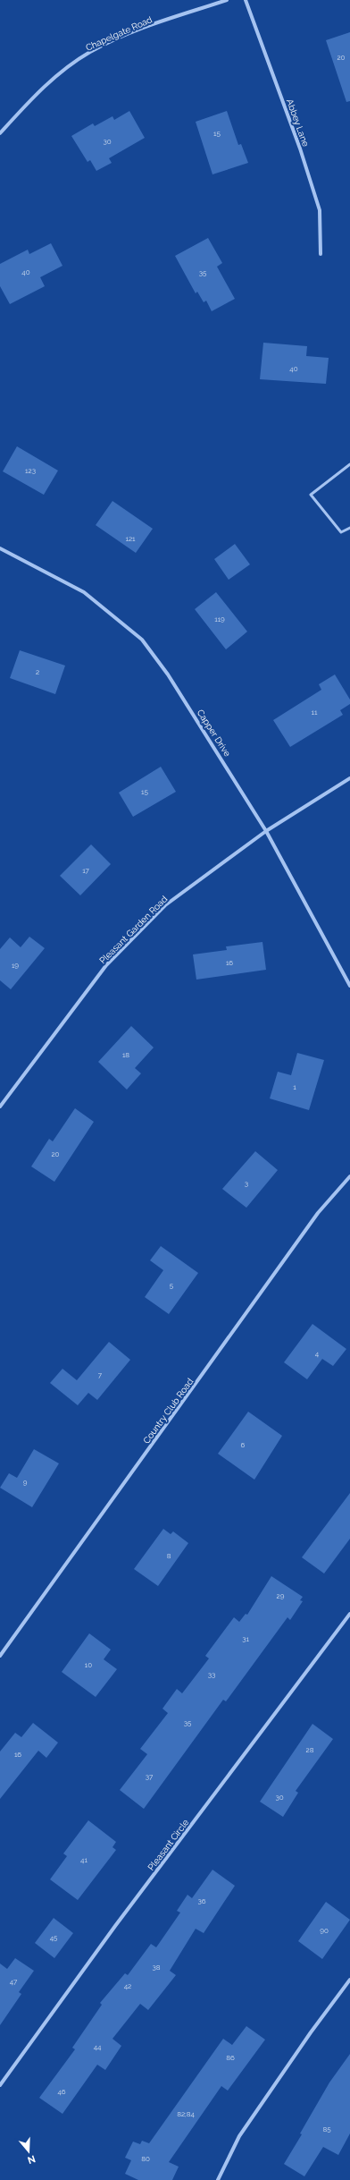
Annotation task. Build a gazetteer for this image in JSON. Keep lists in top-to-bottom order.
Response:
{
  "streets": {
    "street": [
      "Chapelgate Road",
      "Abbey Lane",
      "Capper Drive",
      "Pleasant Garden Road",
      "Country Club Road",
      "Pleasant Circle"
    ]
  },
  "crossings": [
    ["Capper Drive", "Pleasant Garden Road"]
  ],
  "house_numbers": [
    "20",
    "15",
    "30",
    "40",
    "35",
    "40",
    "123",
    "121",
    "119",
    "2",
    "11",
    "15",
    "17",
    "16",
    "19",
    "18",
    "1",
    "20",
    "3",
    "5",
    "4",
    "7",
    "6",
    "9",
    "8",
    "29",
    "31",
    "10",
    "33",
    "35",
    "28",
    "16",
    "37",
    "30",
    "41",
    "36",
    "90",
    "45",
    "38",
    "47",
    "42",
    "44",
    "86",
    "46",
    "82;84",
    "85",
    "80"
  ],
  "north": "bottom"
}
